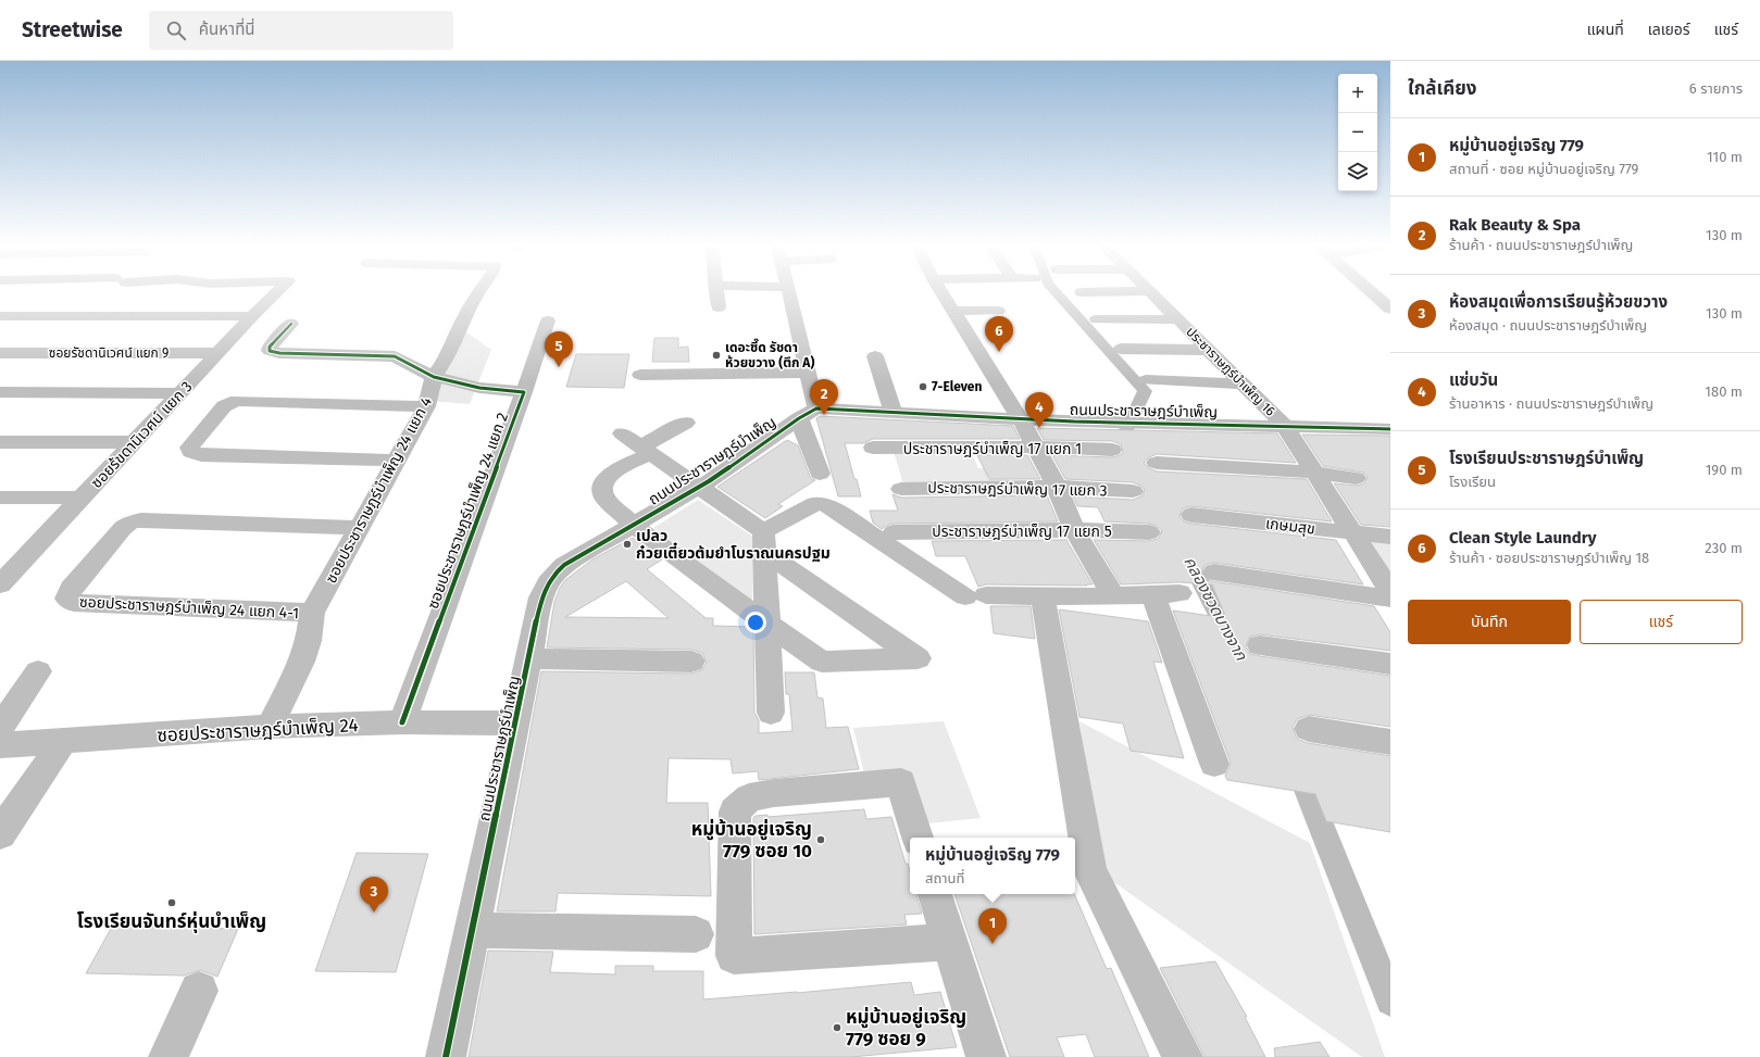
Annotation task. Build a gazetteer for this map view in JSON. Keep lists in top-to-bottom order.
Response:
{
  "streets": {
    "street": [
      "ซอยรัชดานิเวศน์ แยก 9",
      "ประชาราษฎร์บำเพ็ญ 16",
      "ถนนประชาราษฎร์บำเพ็ญ",
      "ซอยร้ขดานิเวศน์ แยก 3",
      "ประชาราษฎร์บำเพ็ญ 17 แยก 1",
      "ประชาราษฎร์บำเพ็ญ 17 แยก 3",
      "ซอยประชาราษฎร์บำเพ็ญ 24 แยก 4",
      "ซอยประชาราษฎร์บำเพ็ญ 24 แยก 2",
      "เกษมสุข",
      "ประชาราษฎร์บำเพ็ญ 17 แยก 5",
      "ซอยประชาราษฎร์บำเพ็ญ 24 แยก 4-1",
      "ซอยประชาราษฎร์บำเพ็ญ 24"
    ]
  },
  "crossings": [
    ["ซอยรัชดานิเวศน์ แยก 9", "ซอยร้ขดานิเวศน์ แยก 3"],
    ["ประชาราษฎร์บำเพ็ญ 16", "ถนนประชาราษฎร์บำเพ็ญ"],
    ["ประชาราษฎร์บำเพ็ญ 16", "เกษมสุข"],
    ["ถนนประชาราษฎร์บำเพ็ญ", "ซอยประชาราษฎร์บำเพ็ญ 24"],
    ["ซอยประชาราษฎร์บำเพ็ญ 24 แยก 4", "ซอยประชาราษฎร์บำเพ็ญ 24 แยก 2"],
    ["ซอยประชาราษฎร์บำเพ็ญ 24 แยก 4", "ซอยประชาราษฎร์บำเพ็ญ 24 แยก 4-1"],
    ["ซอยประชาราษฎร์บำเพ็ญ 24 แยก 4", "ซอยประชาราษฎร์บำเพ็ญ 24"],
    ["ซอยประชาราษฎร์บำเพ็ญ 24 แยก 2", "ซอยประชาราษฎร์บำเพ็ญ 24"]
  ],
  "water": ["คลองชวดบางจาก"],
  "places": [
    "เดอะซี๊ด รัชดา ห้วยขวาง (ตึก A)",
    "7-Eleven",
    "เปลว ก๋วยเตี๋ยวต้มยำโบราณนครปฐม",
    "หมู่บ้านอยู่เจริญ 779 ซอย 10",
    "โรงเรียนจันทร์หุ่นบำเพ็ญ",
    "หมู่บ้านอยู่เจริญ 779 ซอย 9"
  ],
  "page": {
    "header": "Streetwise",
    "search": "ค้นหาที่นี่",
    "nav": ["แผนที่", "เลเยอร์", "แชร์"],
    "heading": ["ใกล้เคียง", "6 รายการ"],
    "map_buttons": ["+", "−"],
    "list": [
      {
        "mark": "1",
        "name": "หมู่บ้านอยู่เจริญ 779",
        "note": "สถานที่ · ซอย หมู่บ้านอยู่เจริญ 779",
        "value": "110 m"
      },
      {
        "mark": "2",
        "name": "Rak Beauty & Spa",
        "note": "ร้านค้า · ถนนประชาราษฎร์บำเพ็ญ",
        "value": "130 m"
      },
      {
        "mark": "3",
        "name": "ห้องสมุดเพื่อการเรียนรู้ห้วยขวาง",
        "note": "ห้องสมุด · ถนนประชาราษฎร์บำเพ็ญ",
        "value": "130 m"
      },
      {
        "mark": "4",
        "name": "แซ่บวัน",
        "note": "ร้านอาหาร · ถนนประชาราษฎร์บำเพ็ญ",
        "value": "180 m"
      },
      {
        "mark": "5",
        "name": "โรงเรียนประชาราษฎร์บำเพ็ญ",
        "note": "โรงเรียน",
        "value": "190 m"
      },
      {
        "mark": "6",
        "name": "Clean Style Laundry",
        "note": "ร้านค้า · ซอยประชาราษฎร์บำเพ็ญ 18",
        "value": "230 m"
      }
    ],
    "pins": [
      "6",
      "5",
      "2",
      "4",
      "3",
      "1"
    ],
    "buttons": ["บันทึก", "แชร์"],
    "popup": ["หมู่บ้านอยู่เจริญ 779", "สถานที่"]
  }
}
